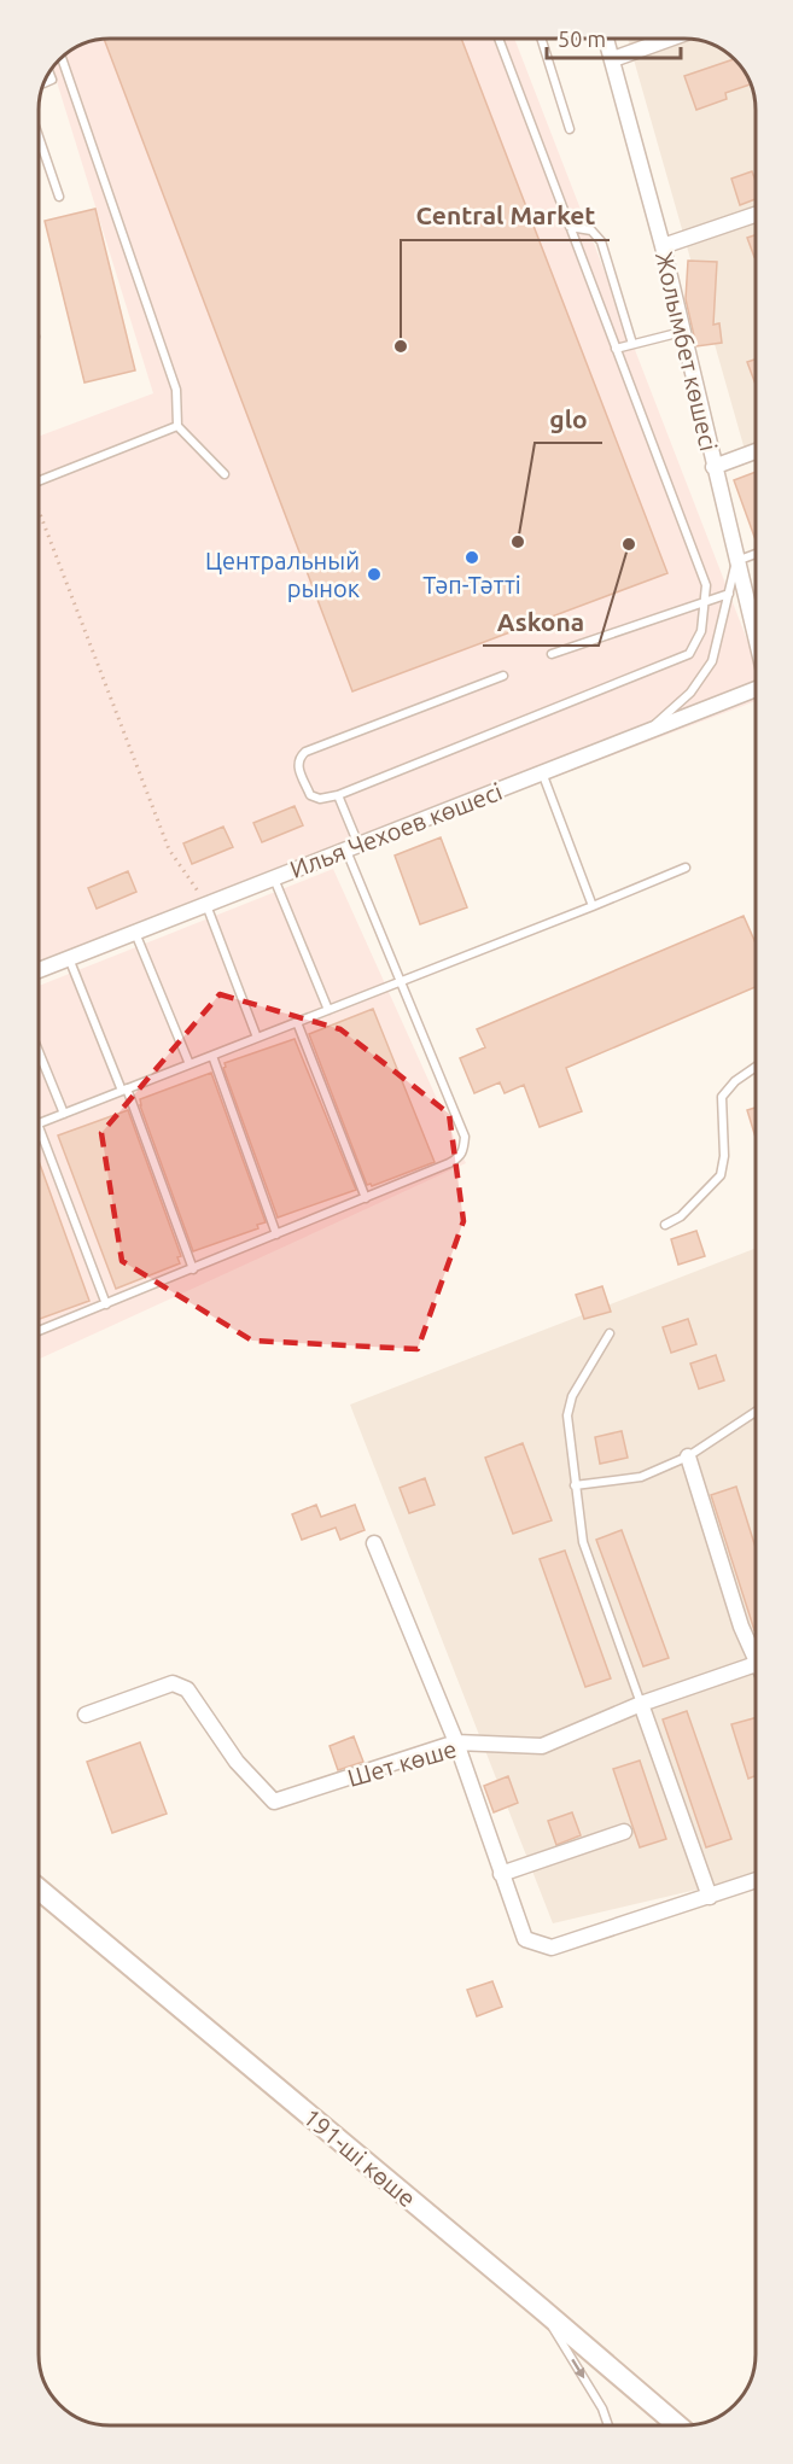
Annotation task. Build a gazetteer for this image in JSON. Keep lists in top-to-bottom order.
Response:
{
  "streets": {
    "main road": ["191-ші көше"],
    "street": ["Жолымбет көшесі", "Илья Чехоев көшесі", "Шет көше"]
  },
  "places": [
    "Central Market",
    "glo",
    "Askona",
    "Тәп-Тәтті",
    "Центральный рынок"
  ],
  "scale_bar": "50 m"
}
